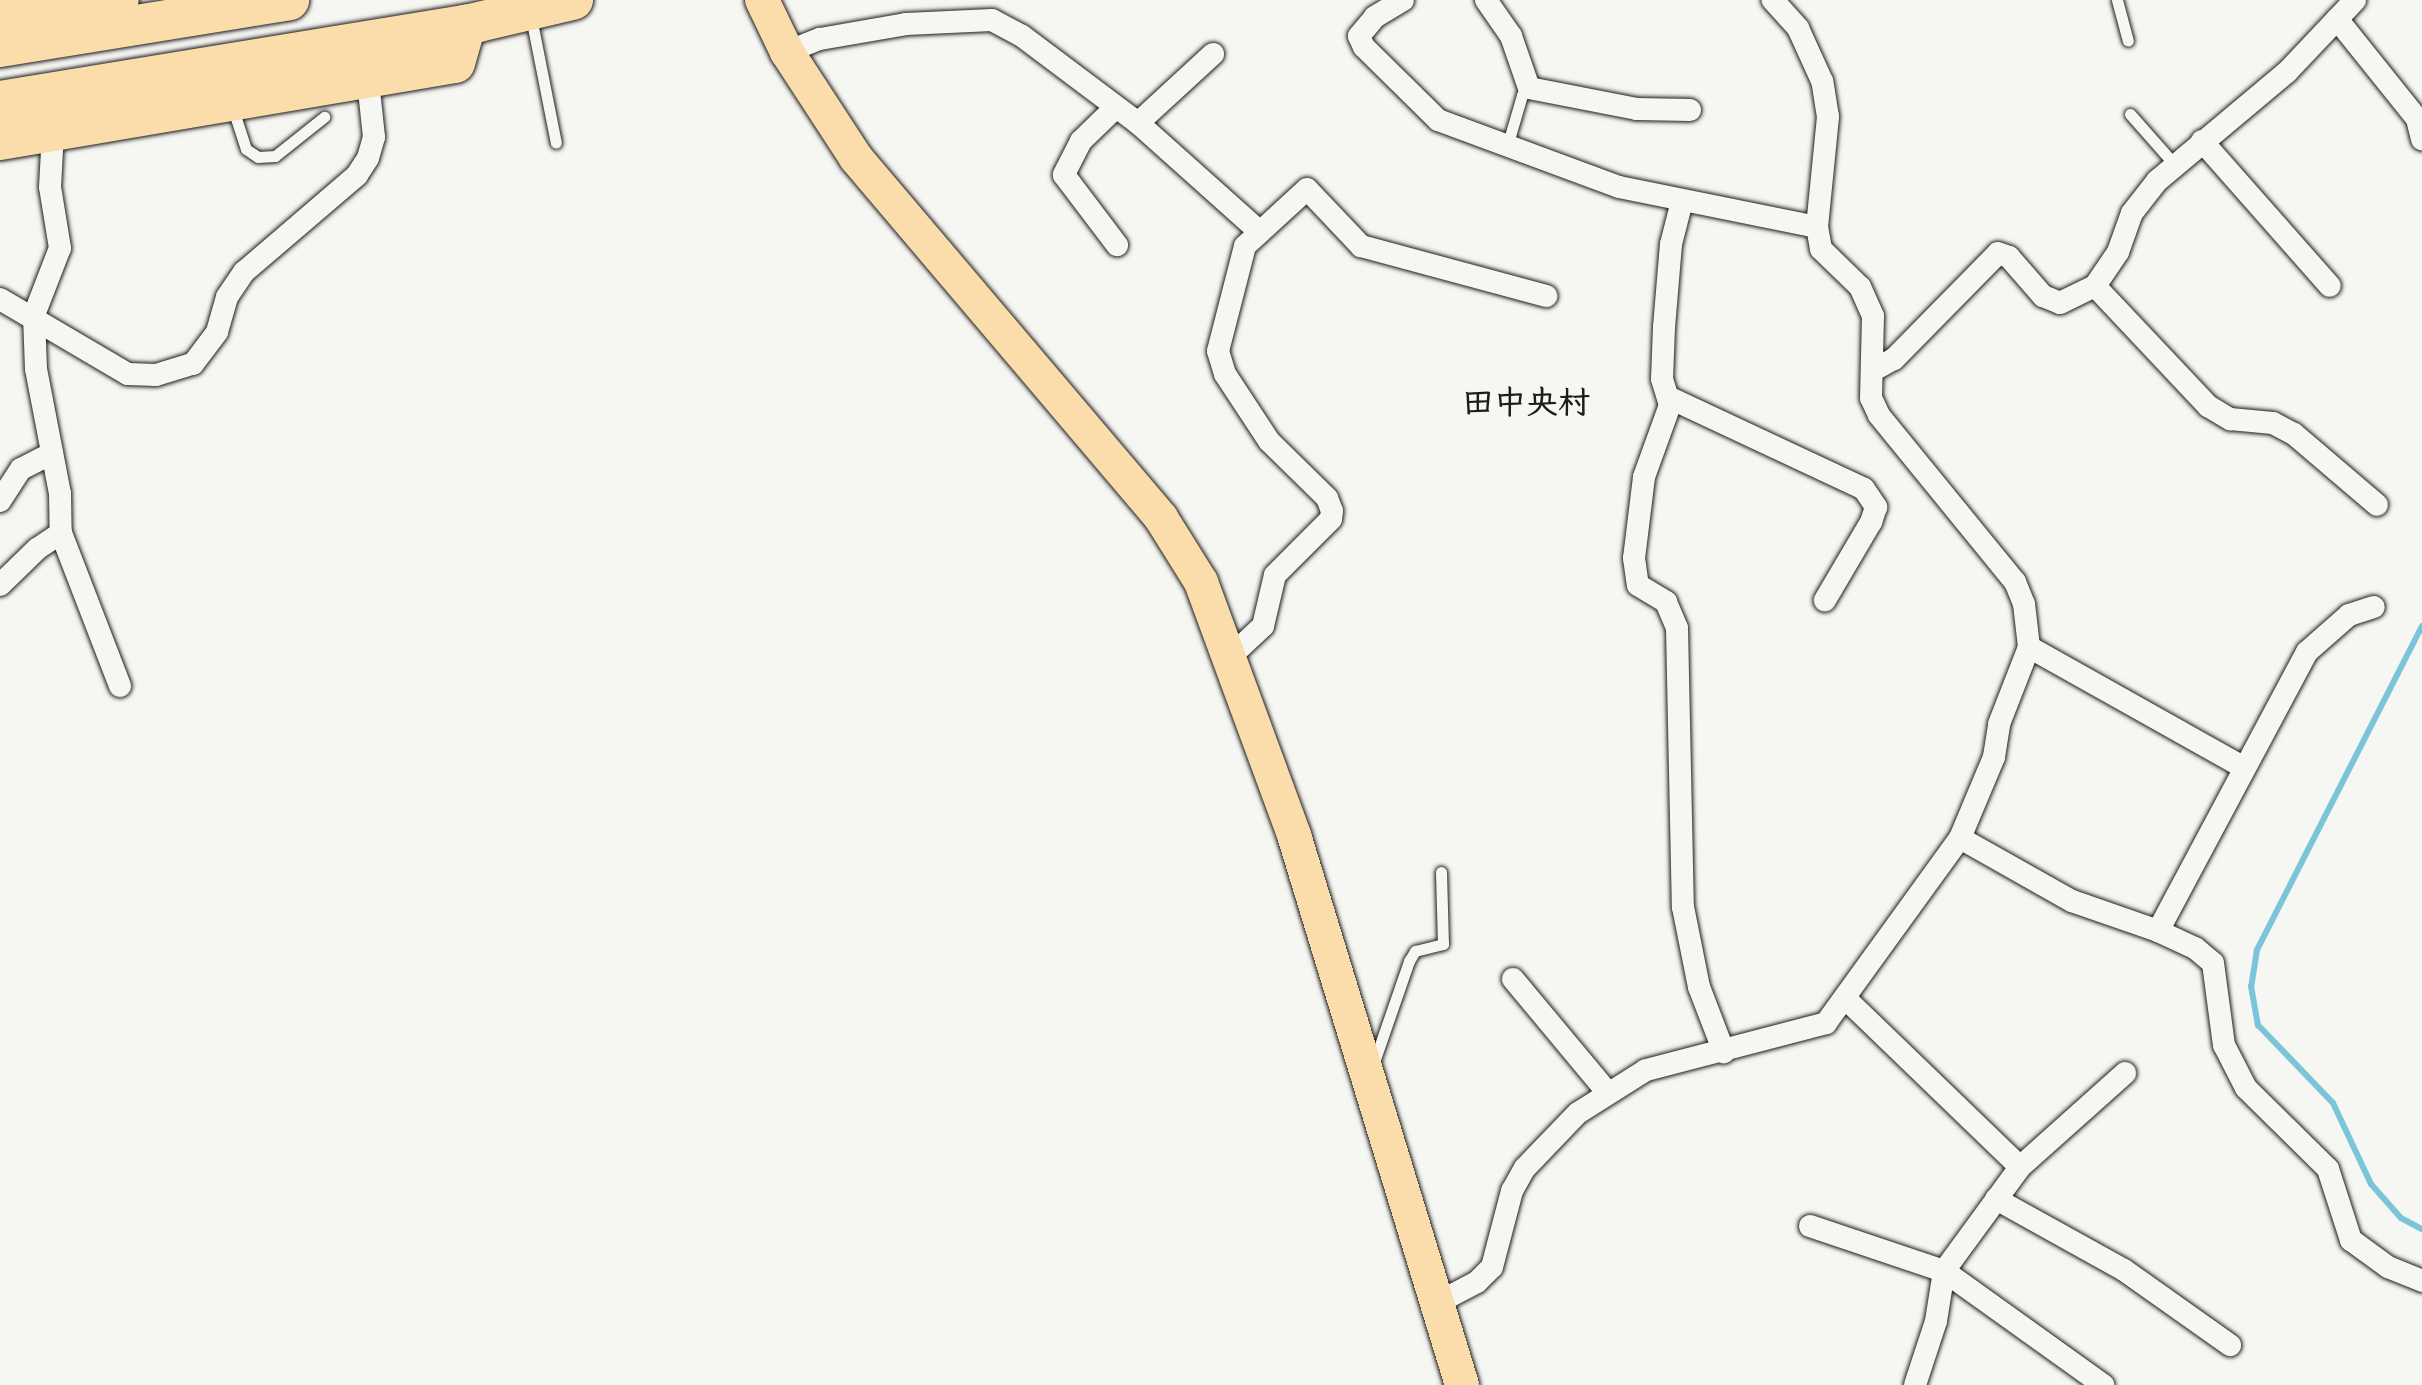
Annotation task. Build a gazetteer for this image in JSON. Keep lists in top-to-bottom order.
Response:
{
  "districts": ["田中央村"]
}
